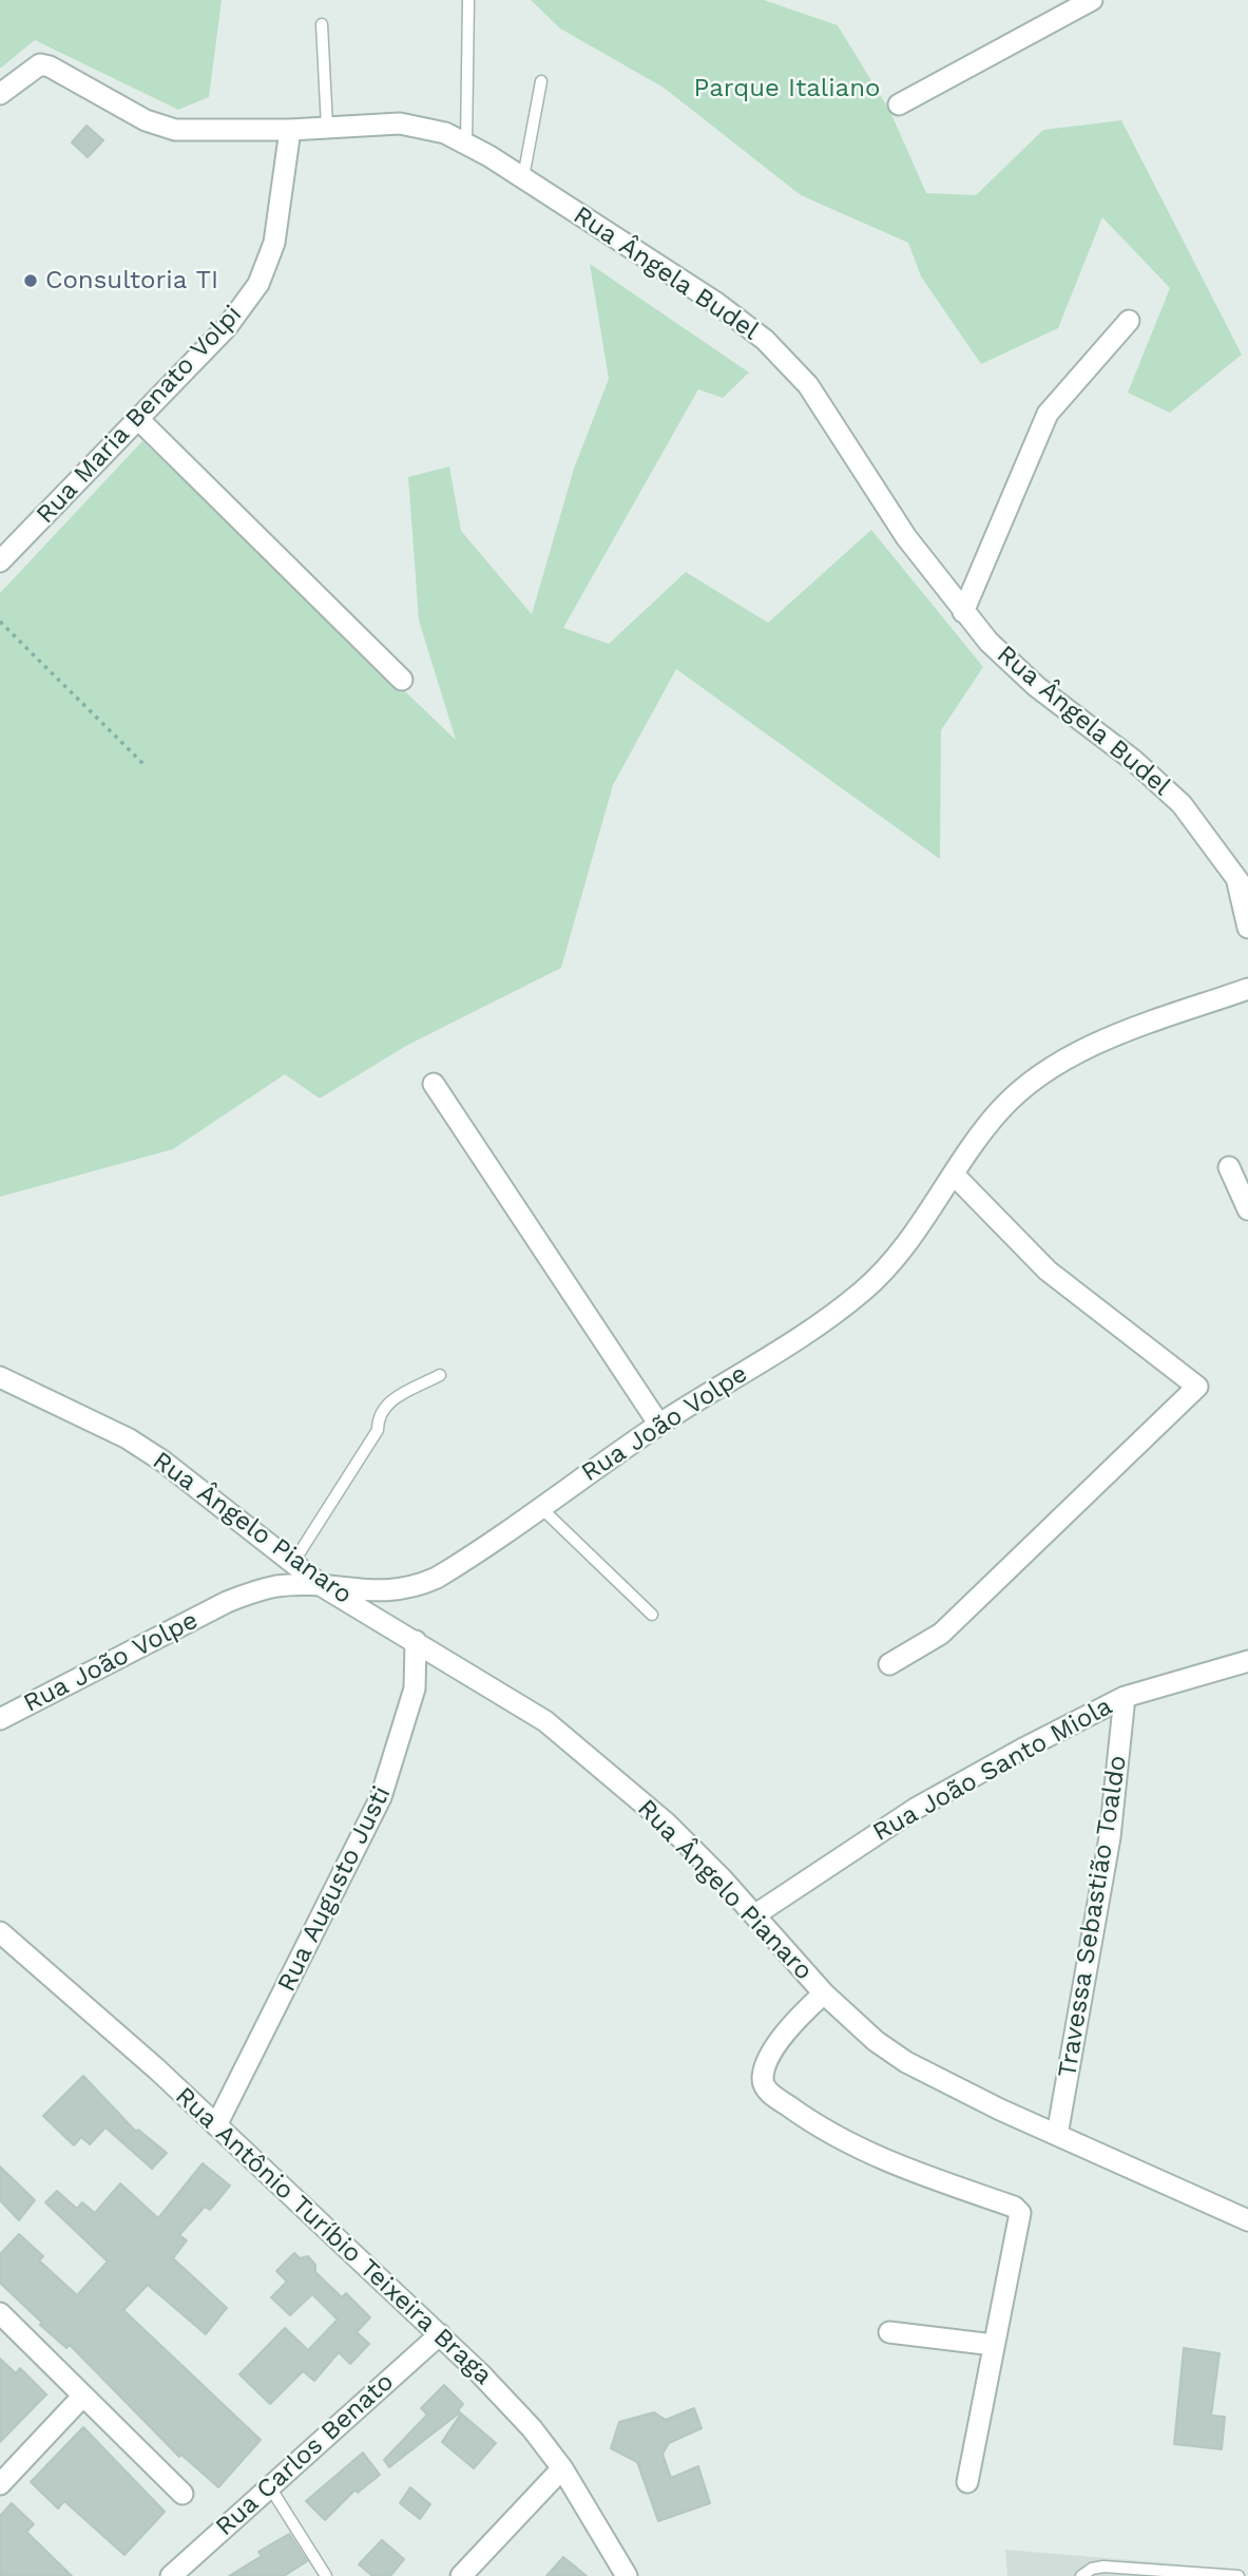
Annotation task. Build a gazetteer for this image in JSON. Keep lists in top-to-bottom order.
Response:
{
  "streets": {
    "street": [
      "Rua Ângela Budel",
      "Rua Maria Benato Volpi",
      "Rua João Volpe",
      "Rua Ângelo Pianaro",
      "Rua João Santo Miola",
      "Rua Augusto Justi",
      "Travessa Sebastião Toaldo",
      "Rua Antônio Turíbio Teixeira Braga",
      "Rua Carlos Benato"
    ]
  },
  "crossings": [
    ["Rua Ângela Budel", "Rua Maria Benato Volpi"],
    ["Rua João Volpe", "Rua Ângelo Pianaro"],
    ["Rua Ângelo Pianaro", "Rua João Santo Miola"],
    ["Rua Ângelo Pianaro", "Rua Augusto Justi"],
    ["Rua Ângelo Pianaro", "Travessa Sebastião Toaldo"],
    ["Rua João Santo Miola", "Travessa Sebastião Toaldo"],
    ["Rua Augusto Justi", "Rua Antônio Turíbio Teixeira Braga"],
    ["Rua Antônio Turíbio Teixeira Braga", "Rua Carlos Benato"]
  ],
  "parks": ["Parque Italiano"],
  "places": ["Consultoria TI"]
}
